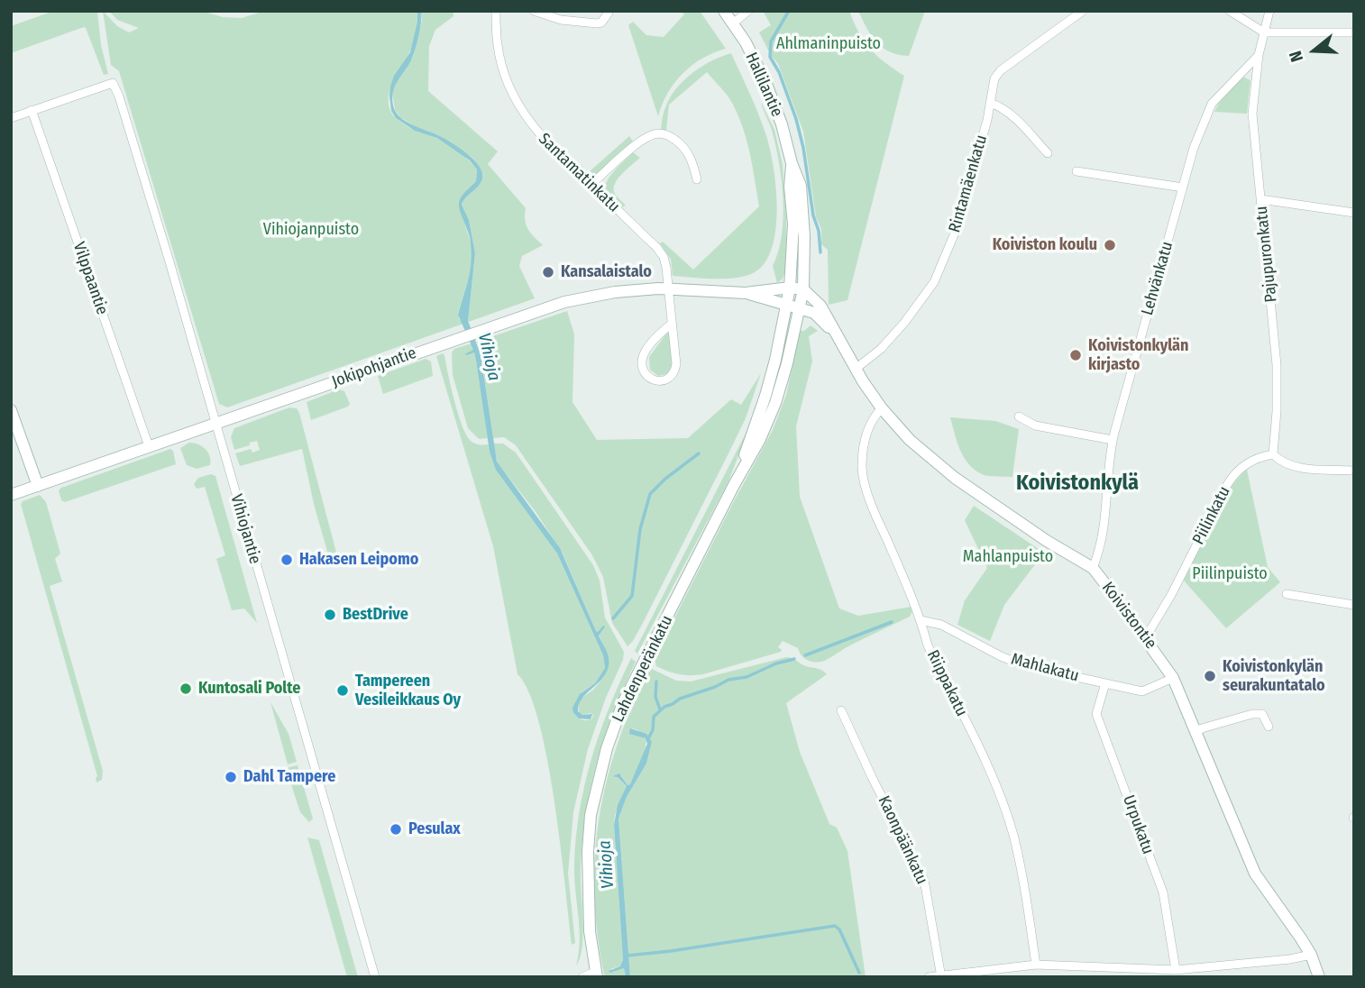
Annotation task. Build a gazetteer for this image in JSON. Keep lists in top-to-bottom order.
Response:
{
  "streets": {
    "main road": [
      "Hallilantie",
      "Jokipohjantie",
      "Koivistontie",
      "Lahdenperänkatu"
    ],
    "street": [
      "Santamatinkatu",
      "Rintamäenkatu",
      "Pajupuronkatu",
      "Vilppaantie",
      "Lehvänkatu",
      "Piilinkatu",
      "Vihiojantie",
      "Mahlakatu",
      "Riippakatu",
      "Urpukatu",
      "Kaonpäänkatu"
    ]
  },
  "crossings": [
    ["Hallilantie", "Jokipohjantie"],
    ["Hallilantie", "Koivistontie"],
    ["Hallilantie", "Lahdenperänkatu"],
    ["Santamatinkatu", "Jokipohjantie"],
    ["Rintamäenkatu", "Koivistontie"],
    ["Pajupuronkatu", "Lehvänkatu"],
    ["Pajupuronkatu", "Piilinkatu"],
    ["Vilppaantie", "Jokipohjantie"],
    ["Vilppaantie", "Vihiojantie"],
    ["Lehvänkatu", "Koivistontie"],
    ["Jokipohjantie", "Vihiojantie"],
    ["Jokipohjantie", "Koivistontie"],
    ["Jokipohjantie", "Lahdenperänkatu"],
    ["Piilinkatu", "Koivistontie"],
    ["Koivistontie", "Mahlakatu"],
    ["Koivistontie", "Lahdenperänkatu"],
    ["Koivistontie", "Riippakatu"],
    ["Mahlakatu", "Riippakatu"],
    ["Mahlakatu", "Urpukatu"]
  ],
  "districts": ["Koivistonkylä"],
  "water": ["Vihioja"],
  "parks": [
    "Ahlmaninpuisto",
    "Vihiojanpuisto",
    "Mahlanpuisto",
    "Piilinpuisto"
  ],
  "places": [
    "Koiviston koulu",
    "Kansalaistalo",
    "Koivistonkylän kirjasto",
    "Hakasen Leipomo",
    "BestDrive",
    "Koivistonkylän seurakuntatalo",
    "Kuntosali Polte",
    "Tampereen Vesileikkaus Oy",
    "Dahl Tampere",
    "Pesulax"
  ],
  "north": "left"
}
